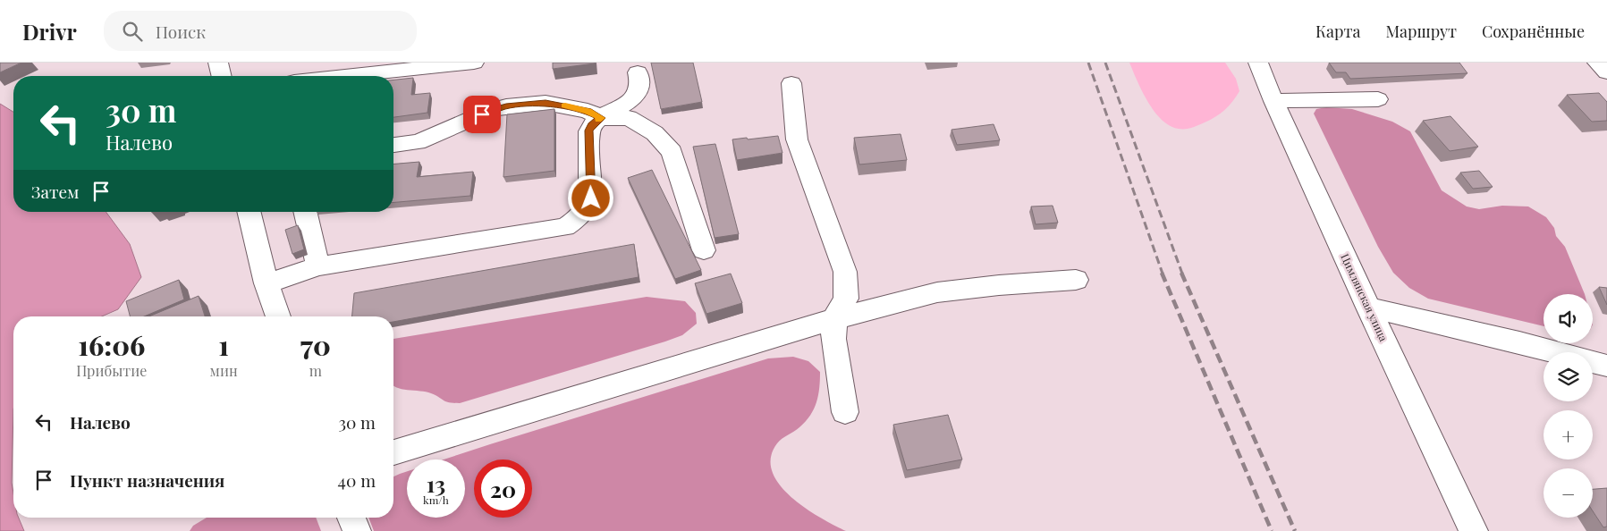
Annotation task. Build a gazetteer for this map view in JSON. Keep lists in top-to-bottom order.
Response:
{
  "streets": {
    "street": ["Цимлянская улица"]
  },
  "page": {
    "header": "Drivr",
    "search": "Поиск",
    "nav": ["Карта", "Маршрут", "Сохранённые"],
    "turn": ["30 m", "Налево"],
    "then": "Затем",
    "map_buttons": ["+", "−"],
    "eta": [
      "16:06",
      "Прибытие",
      "1",
      "мин",
      "70",
      "m"
    ],
    "list": [
      {
        "name": "Налево",
        "value": "30 m"
      },
      {
        "name": "Пункт назначения",
        "value": "40 m"
      }
    ],
    "speed": "13 km/h",
    "limit": "20"
  }
}
